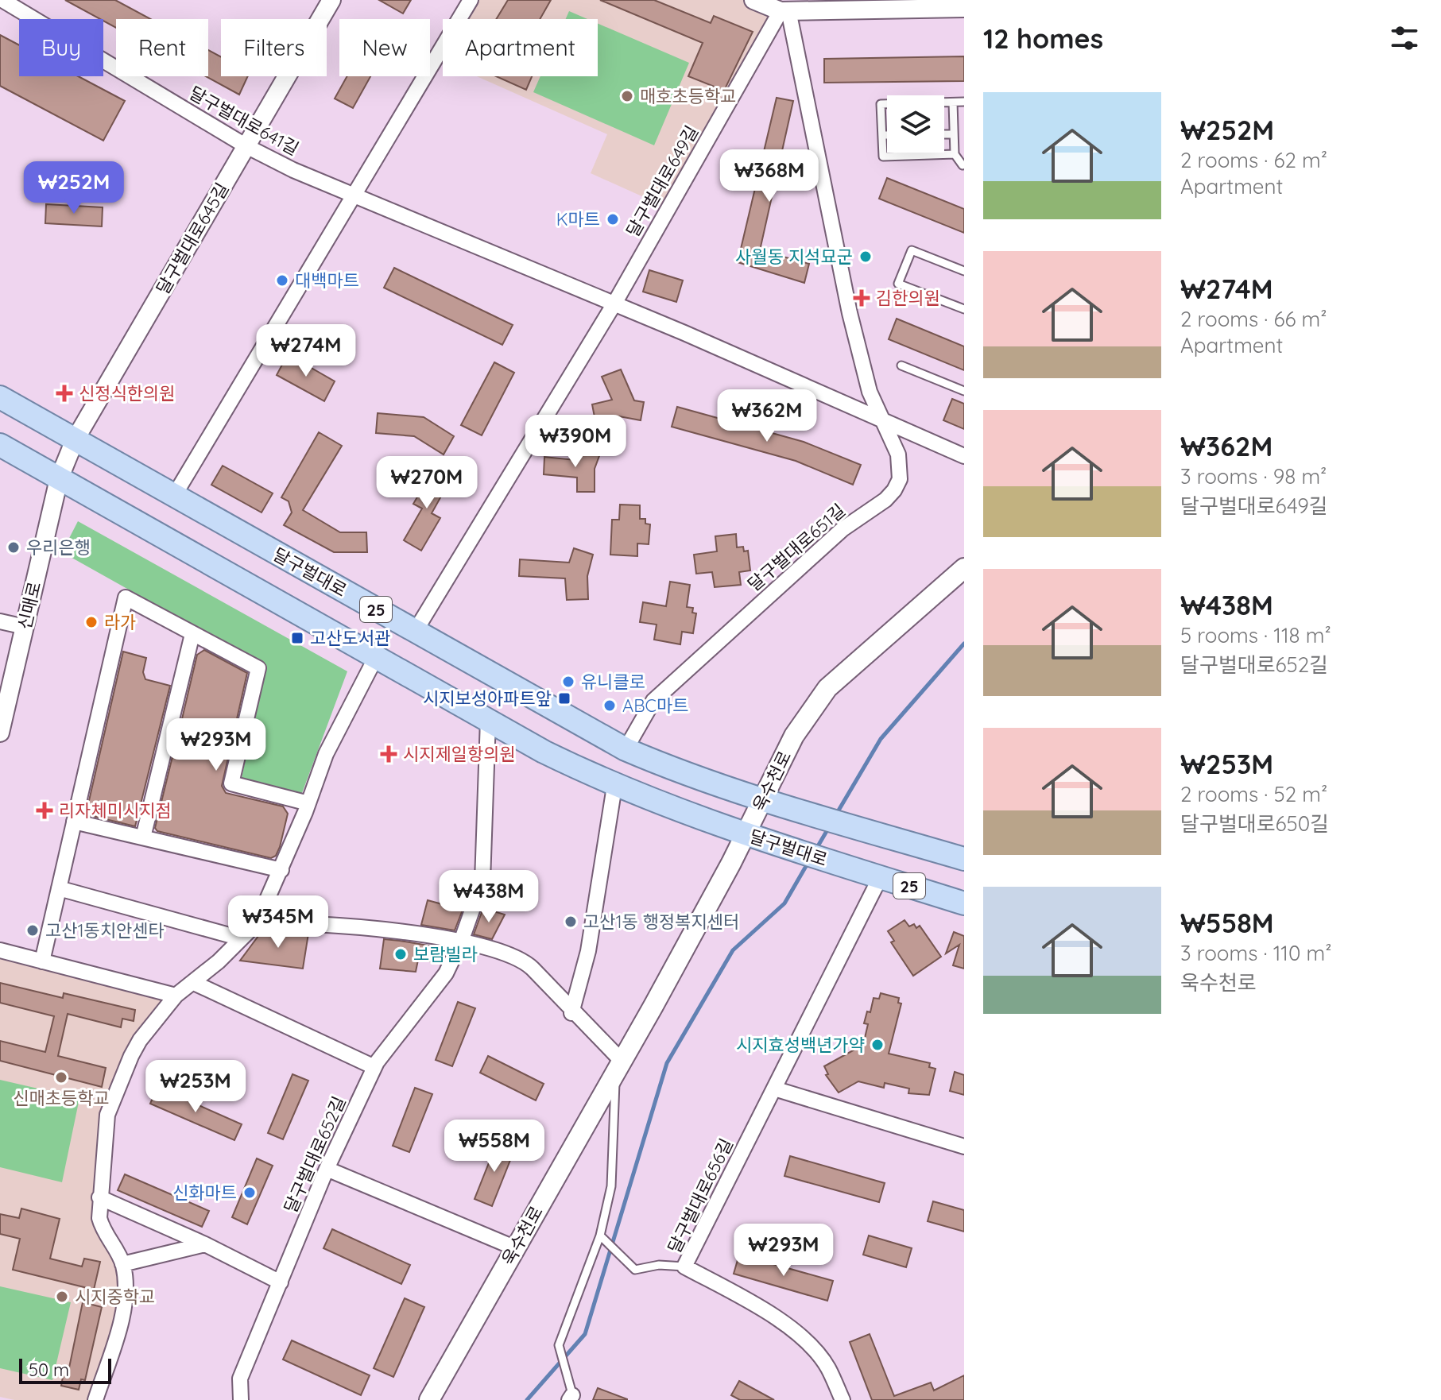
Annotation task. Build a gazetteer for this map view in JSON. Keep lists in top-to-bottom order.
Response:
{
  "streets": {
    "main road": ["달구벌대로", "25", "욱수천로"],
    "street": [
      "달구벌대로641길",
      "달구벌대로649길",
      "달구벌대로645길",
      "달구벌대로651길",
      "신매로",
      "달구벌대로652길",
      "달구벌대로656길"
    ]
  },
  "crossings": [
    ["달구벌대로641길", "달구벌대로649길"],
    ["달구벌대로641길", "달구벌대로645길"],
    ["달구벌대로649길", "달구벌대로651길"],
    ["달구벌대로649길", "달구벌대로"],
    ["달구벌대로645길", "달구벌대로"],
    ["달구벌대로645길", "신매로"],
    ["달구벌대로651길", "달구벌대로"],
    ["달구벌대로", "신매로"],
    ["달구벌대로", "욱수천로"],
    ["달구벌대로", "달구벌대로652길"],
    ["달구벌대로", "달구벌대로656길"]
  ],
  "places": {
    "other": [
      "매호초등학교",
      "K마트",
      "사월동 지석묘군",
      "대백마트",
      "우리은행",
      "라가",
      "유니클로",
      "ABC마트",
      "고산1동 행정복지센터",
      "고산1동치안센타",
      "보람빌라",
      "시지효성백년가약",
      "신매초등학교",
      "신화마트",
      "시지중학교"
    ],
    "health": [
      "김한의원",
      "신정식한의원",
      "시지제일항의원",
      "리자체미시지점"
    ],
    "transit": ["고산도서관", "시지보성아파트앞"]
  },
  "scale_bar": "50 m",
  "page": {
    "heading": "12 homes",
    "chip": [
      "Buy",
      "Rent",
      "Filters",
      "New",
      "Apartment"
    ],
    "list": [
      {
        "name": "₩252M",
        "note": "2 rooms · 62 m² · Apartment"
      },
      {
        "name": "₩274M",
        "note": "2 rooms · 66 m² · Apartment"
      },
      {
        "name": "₩362M",
        "note": "3 rooms · 98 m² · 달구벌대로649길"
      },
      {
        "name": "₩438M",
        "note": "5 rooms · 118 m² · 달구벌대로652길"
      },
      {
        "name": "₩253M",
        "note": "2 rooms · 52 m² · 달구벌대로650길"
      },
      {
        "name": "₩558M",
        "note": "3 rooms · 110 m² · 욱수천로"
      }
    ],
    "price": [
      "₩368M",
      "₩252M",
      "₩274M",
      "₩362M",
      "₩390M",
      "₩270M",
      "₩293M",
      "₩438M",
      "₩345M",
      "₩253M",
      "₩558M",
      "₩293M"
    ],
    "scale": "50 m"
  }
}
